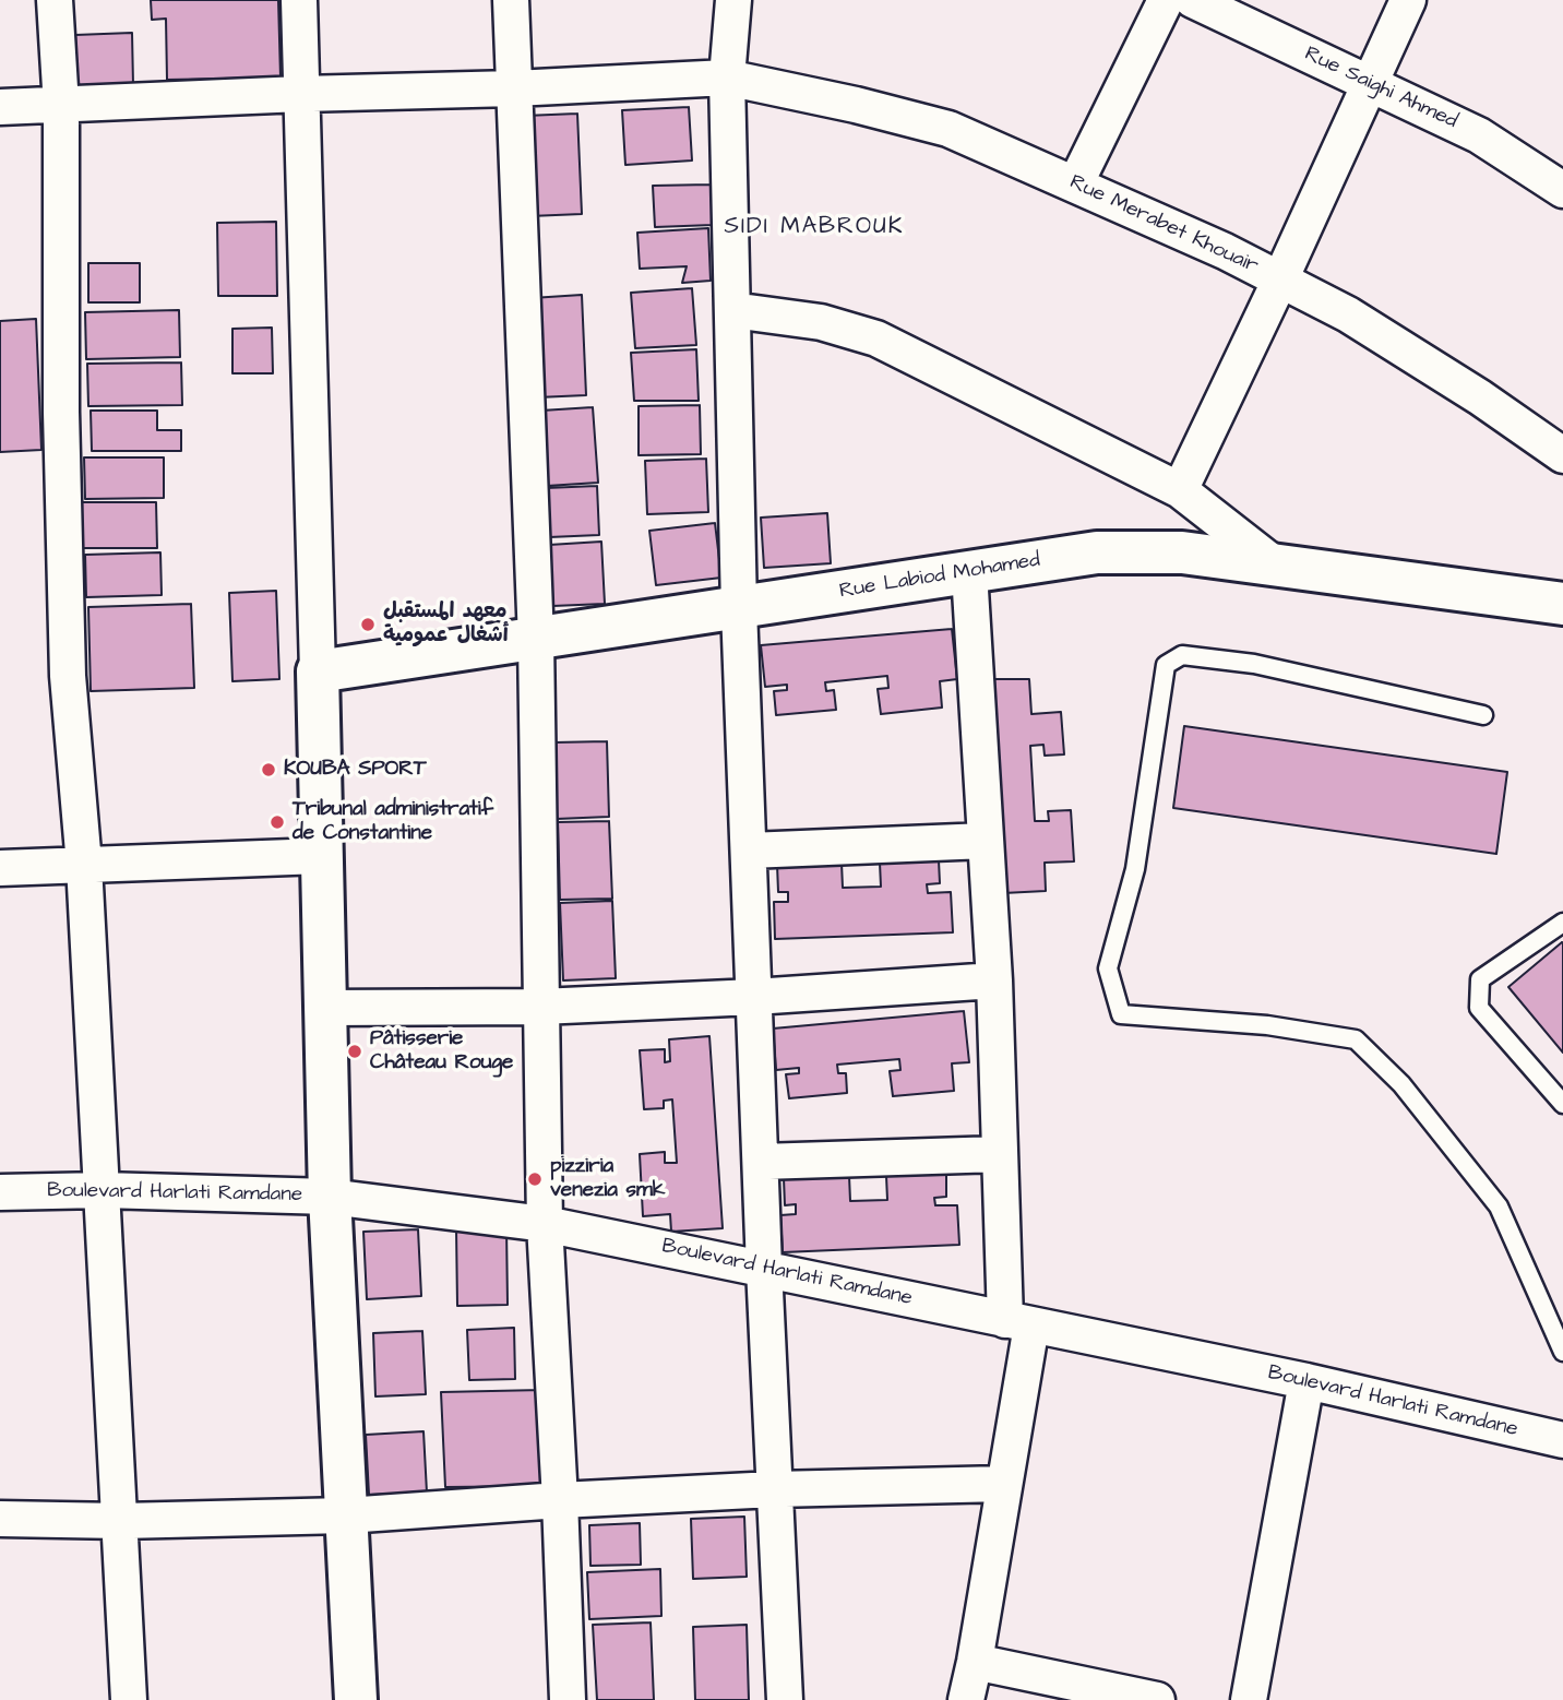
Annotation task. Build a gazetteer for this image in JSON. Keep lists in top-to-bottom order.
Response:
{
  "streets": {
    "street": [
      "Rue Saighi Ahmed",
      "Rue Merabet Khouair",
      "Rue Labiod Mohamed",
      "Boulevard Harlati Ramdane"
    ]
  },
  "districts": ["SIDI MABROUK"],
  "places": [
    "معهد المستقبل أشغال عمومية",
    "KOUBA SPORT",
    "Tribunal administratif de Constantine",
    "Pâtisserie Château Rouge",
    "pizziria venezia smk"
  ]
}
